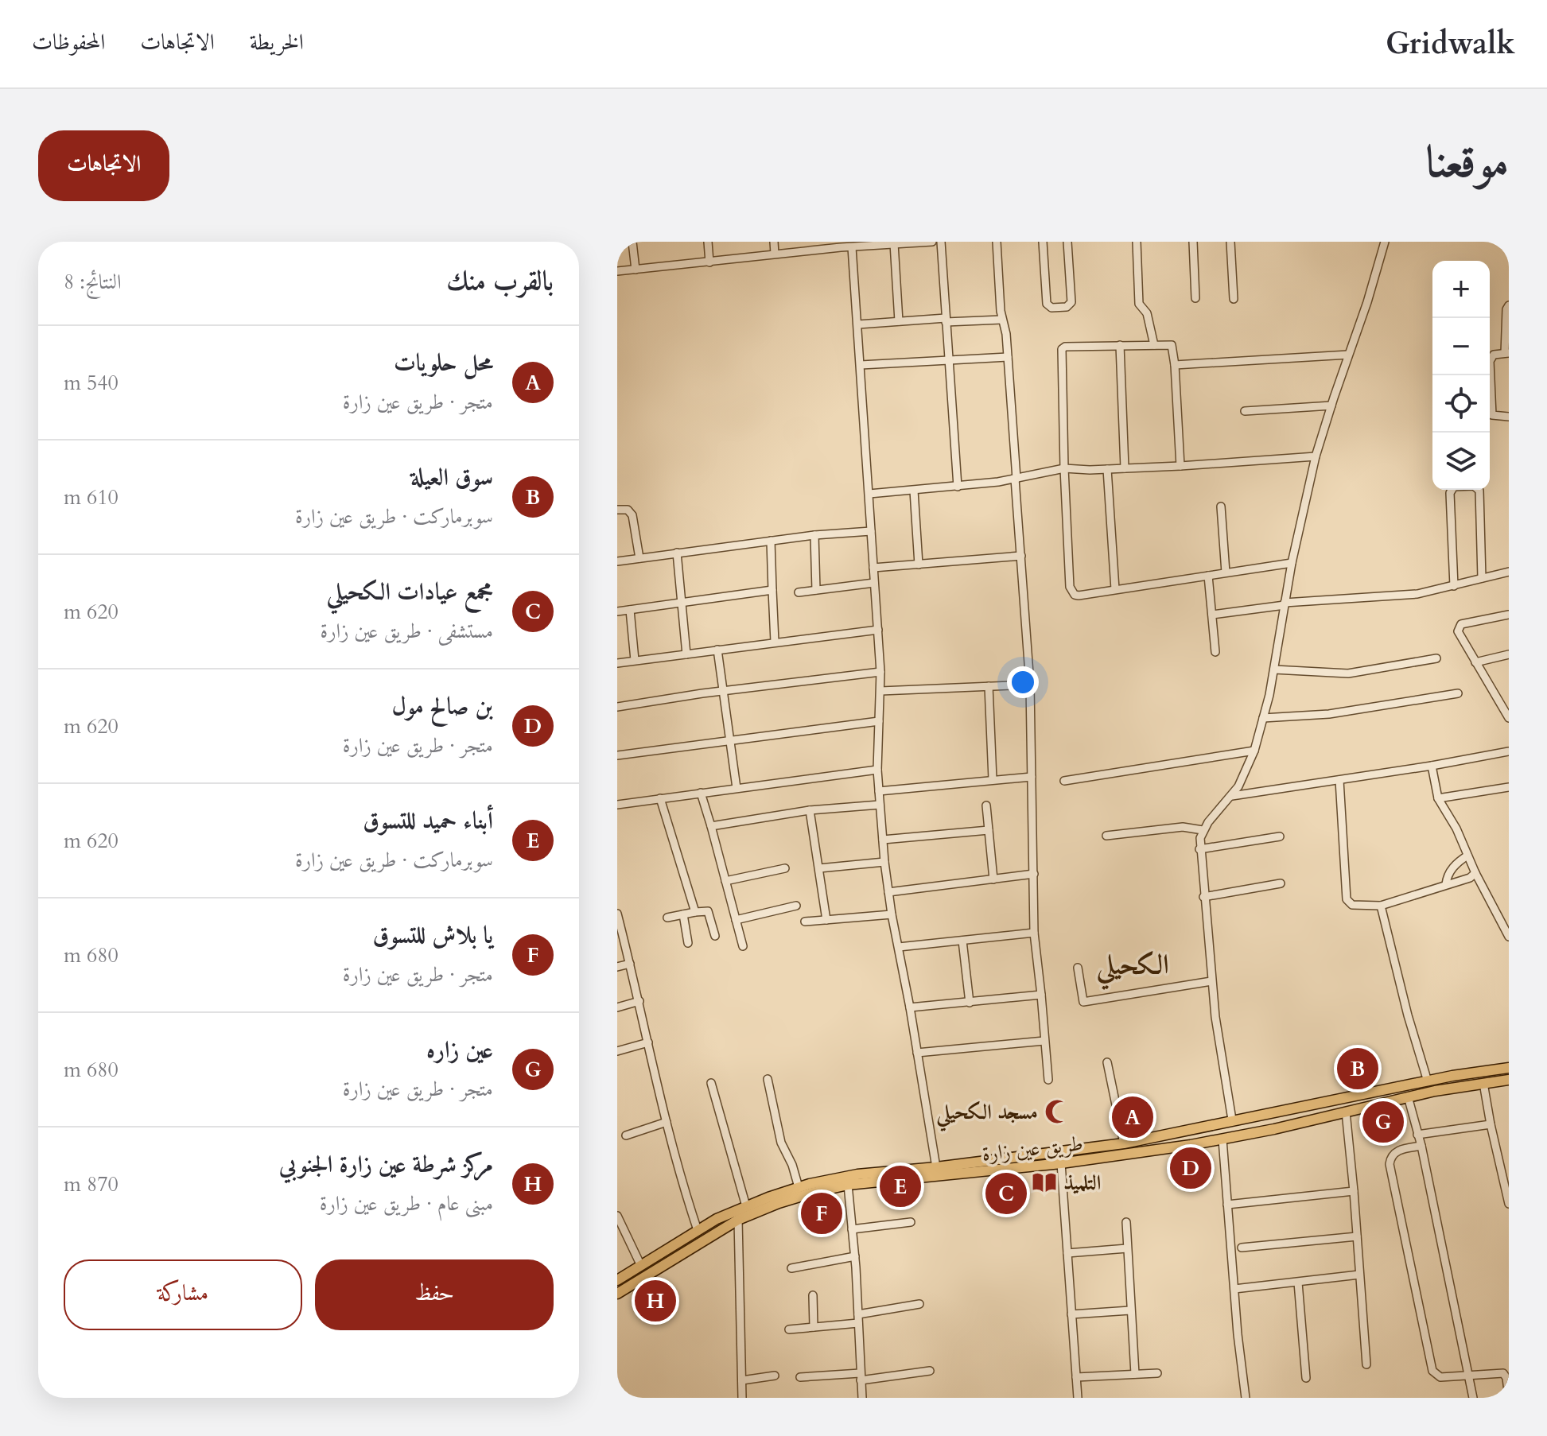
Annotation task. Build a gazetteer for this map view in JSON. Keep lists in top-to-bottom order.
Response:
{
  "streets": {
    "main road": ["طريق عين زارة"]
  },
  "districts": ["الكحيلي"],
  "places": {
    "mosque": ["مسجد الكحيلي"],
    "library": ["التلميذ"]
  },
  "page": {
    "header": "Gridwalk",
    "nav": ["الخريطة", "الاتجاهات", "المحفوظات"],
    "title": "موقعنا",
    "buttons": [
      "الاتجاهات",
      ["حفظ", "مشاركة"]
    ],
    "heading": ["بالقرب منك", "النتائج: 8"],
    "map_buttons": ["+", "−"],
    "list": [
      {
        "mark": "A",
        "name": "محل حلويات",
        "note": "متجر · طريق عين زارة",
        "value": "540 m"
      },
      {
        "mark": "B",
        "name": "سوق العيلة",
        "note": "سوبرماركت · طريق عين زارة",
        "value": "610 m"
      },
      {
        "mark": "C",
        "name": "مجمع عيادات الكحيلي",
        "note": "مستشفى · طريق عين زارة",
        "value": "620 m"
      },
      {
        "mark": "D",
        "name": "بن صالح مول",
        "note": "متجر · طريق عين زارة",
        "value": "620 m"
      },
      {
        "mark": "E",
        "name": "أبناء حميد للتسوق",
        "note": "سوبرماركت · طريق عين زارة",
        "value": "620 m"
      },
      {
        "mark": "F",
        "name": "يا بلاش للتسوق",
        "note": "متجر · طريق عين زارة",
        "value": "680 m"
      },
      {
        "mark": "G",
        "name": "عين زاره",
        "note": "متجر · طريق عين زارة",
        "value": "680 m"
      },
      {
        "mark": "H",
        "name": "مركز شرطة عين زارة الجنوبي",
        "note": "مبنى عام · طريق عين زارة",
        "value": "870 m"
      }
    ],
    "pins": [
      "B",
      "A",
      "G",
      "D",
      "E",
      "C",
      "F",
      "H"
    ]
  }
}
